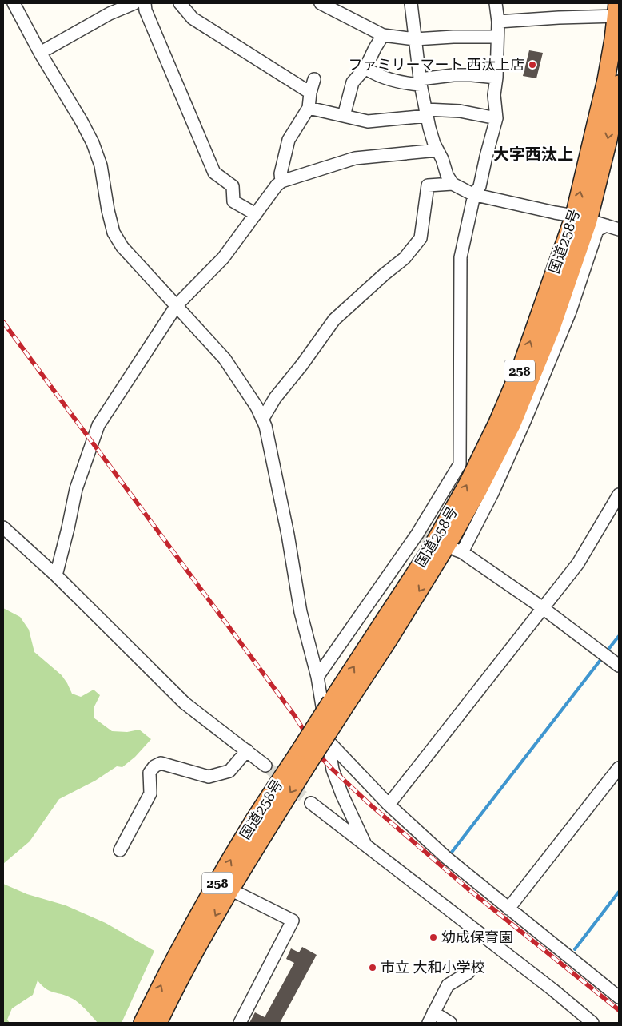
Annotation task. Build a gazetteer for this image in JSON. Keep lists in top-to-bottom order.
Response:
{
  "streets": {
    "highway": ["国道258号", "258"]
  },
  "districts": ["大字西汰上"],
  "places": ["ファミリーマート 西汰上店", "幼成保育園", "市立 大和小学校"]
}
